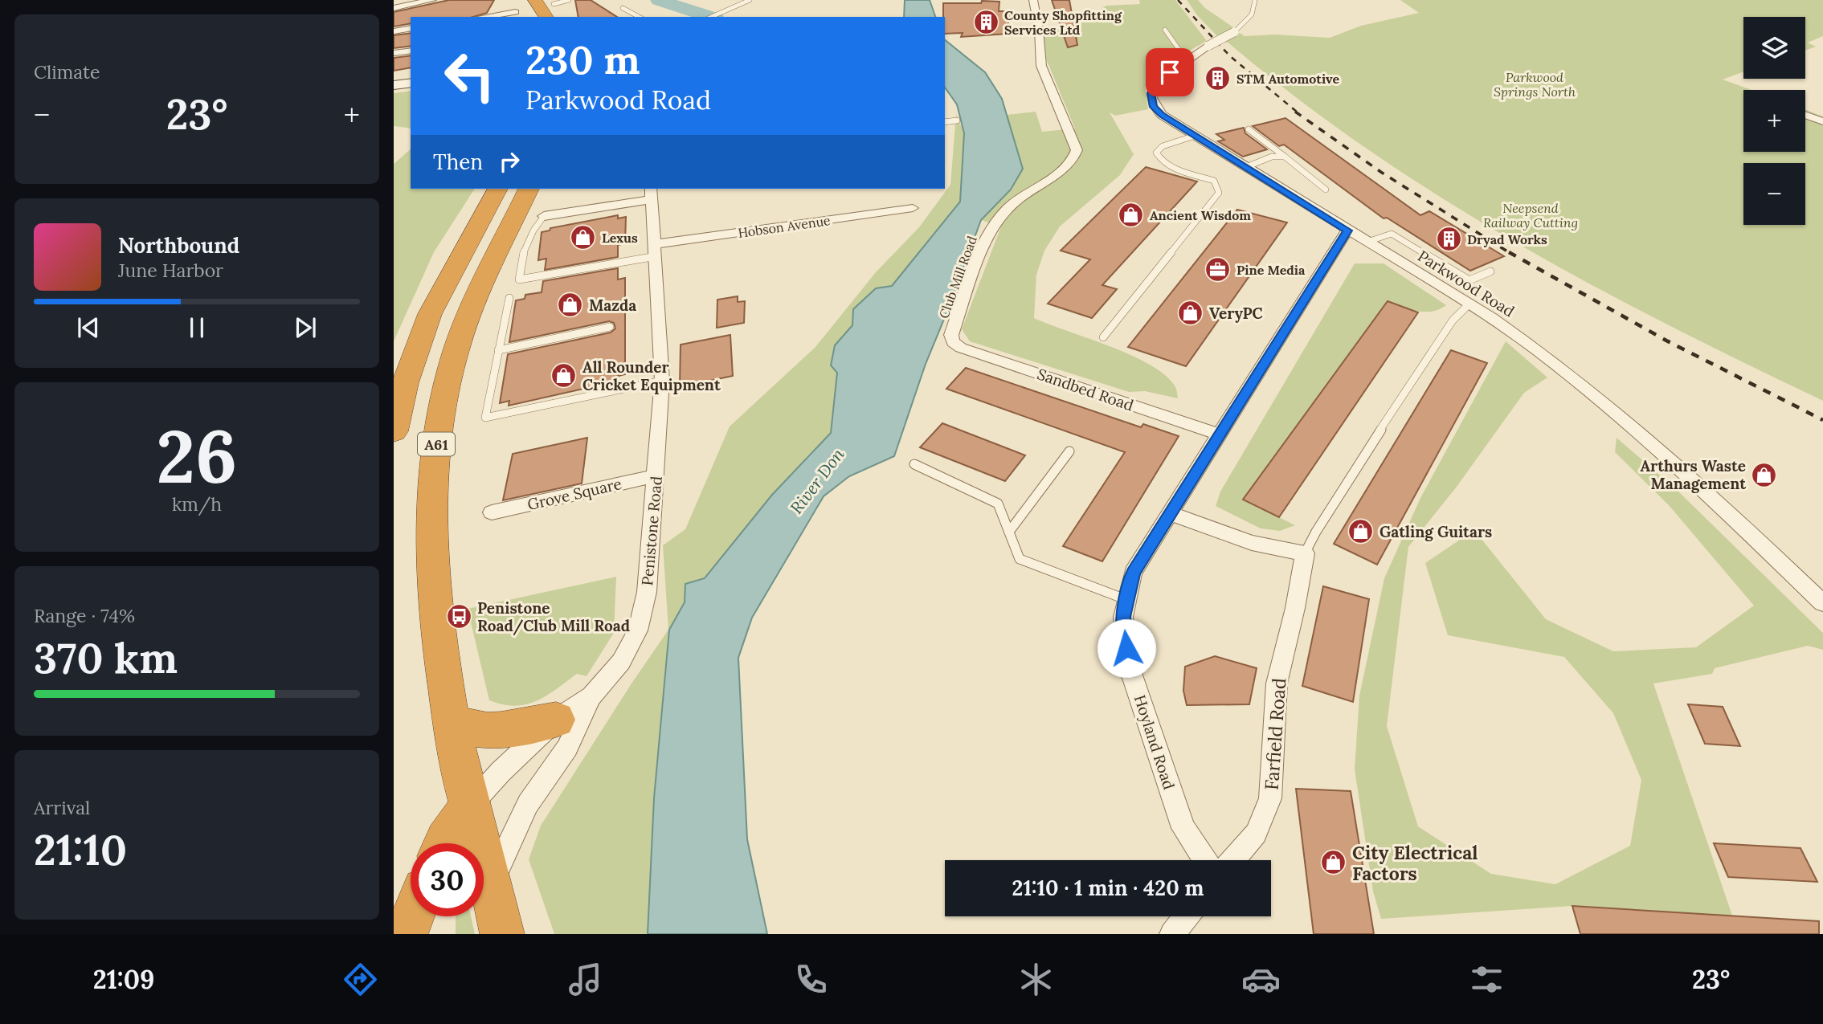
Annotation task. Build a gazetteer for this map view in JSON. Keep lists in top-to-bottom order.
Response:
{
  "streets": {
    "highway": ["A61"],
    "street": [
      "Hobson Avenue",
      "Club Mill Road",
      "Parkwood Road",
      "Sandbed Road",
      "Grove Square",
      "Penistone Road",
      "Farfield Road",
      "Hoyland Road"
    ]
  },
  "crossings": [
    ["Hobson Avenue", "Penistone Road"],
    ["Club Mill Road", "Sandbed Road"],
    ["Parkwood Road", "Hoyland Road"],
    ["Sandbed Road", "Hoyland Road"],
    ["A61", "Penistone Road"],
    ["Grove Square", "Penistone Road"]
  ],
  "water": ["River Don"],
  "parks": ["Parkwood Springs North", "Neepsend Railway Cutting"],
  "places": {
    "building": ["County Shopfitting Services Ltd", "STM Automotive", "Dryad Works"],
    "shop": [
      "Ancient Wisdom",
      "Lexus",
      "Mazda",
      "VeryPC",
      "All Rounder Cricket Equipment",
      "Arthurs Waste Management",
      "Gatling Guitars",
      "City Electrical Factors"
    ],
    "office": ["Pine Media"],
    "bus stop": ["Penistone Road/Club Mill Road"]
  },
  "page": {
    "tile": [
      "Climate",
      ["26", "km/h"],
      ["Range · 74%", "370 km"],
      ["Arrival", "21:10"]
    ],
    "map_buttons": ["+", "−"],
    "turn": ["230 m", "Parkwood Road"],
    "heat": ["−", "23°", "+"],
    "then": "Then",
    "song": ["Northbound", "June Harbor"],
    "limit": "30",
    "trip": "21:10 · 1 min · 420 m",
    "tabs": ["21:09", "23°"]
  }
}
